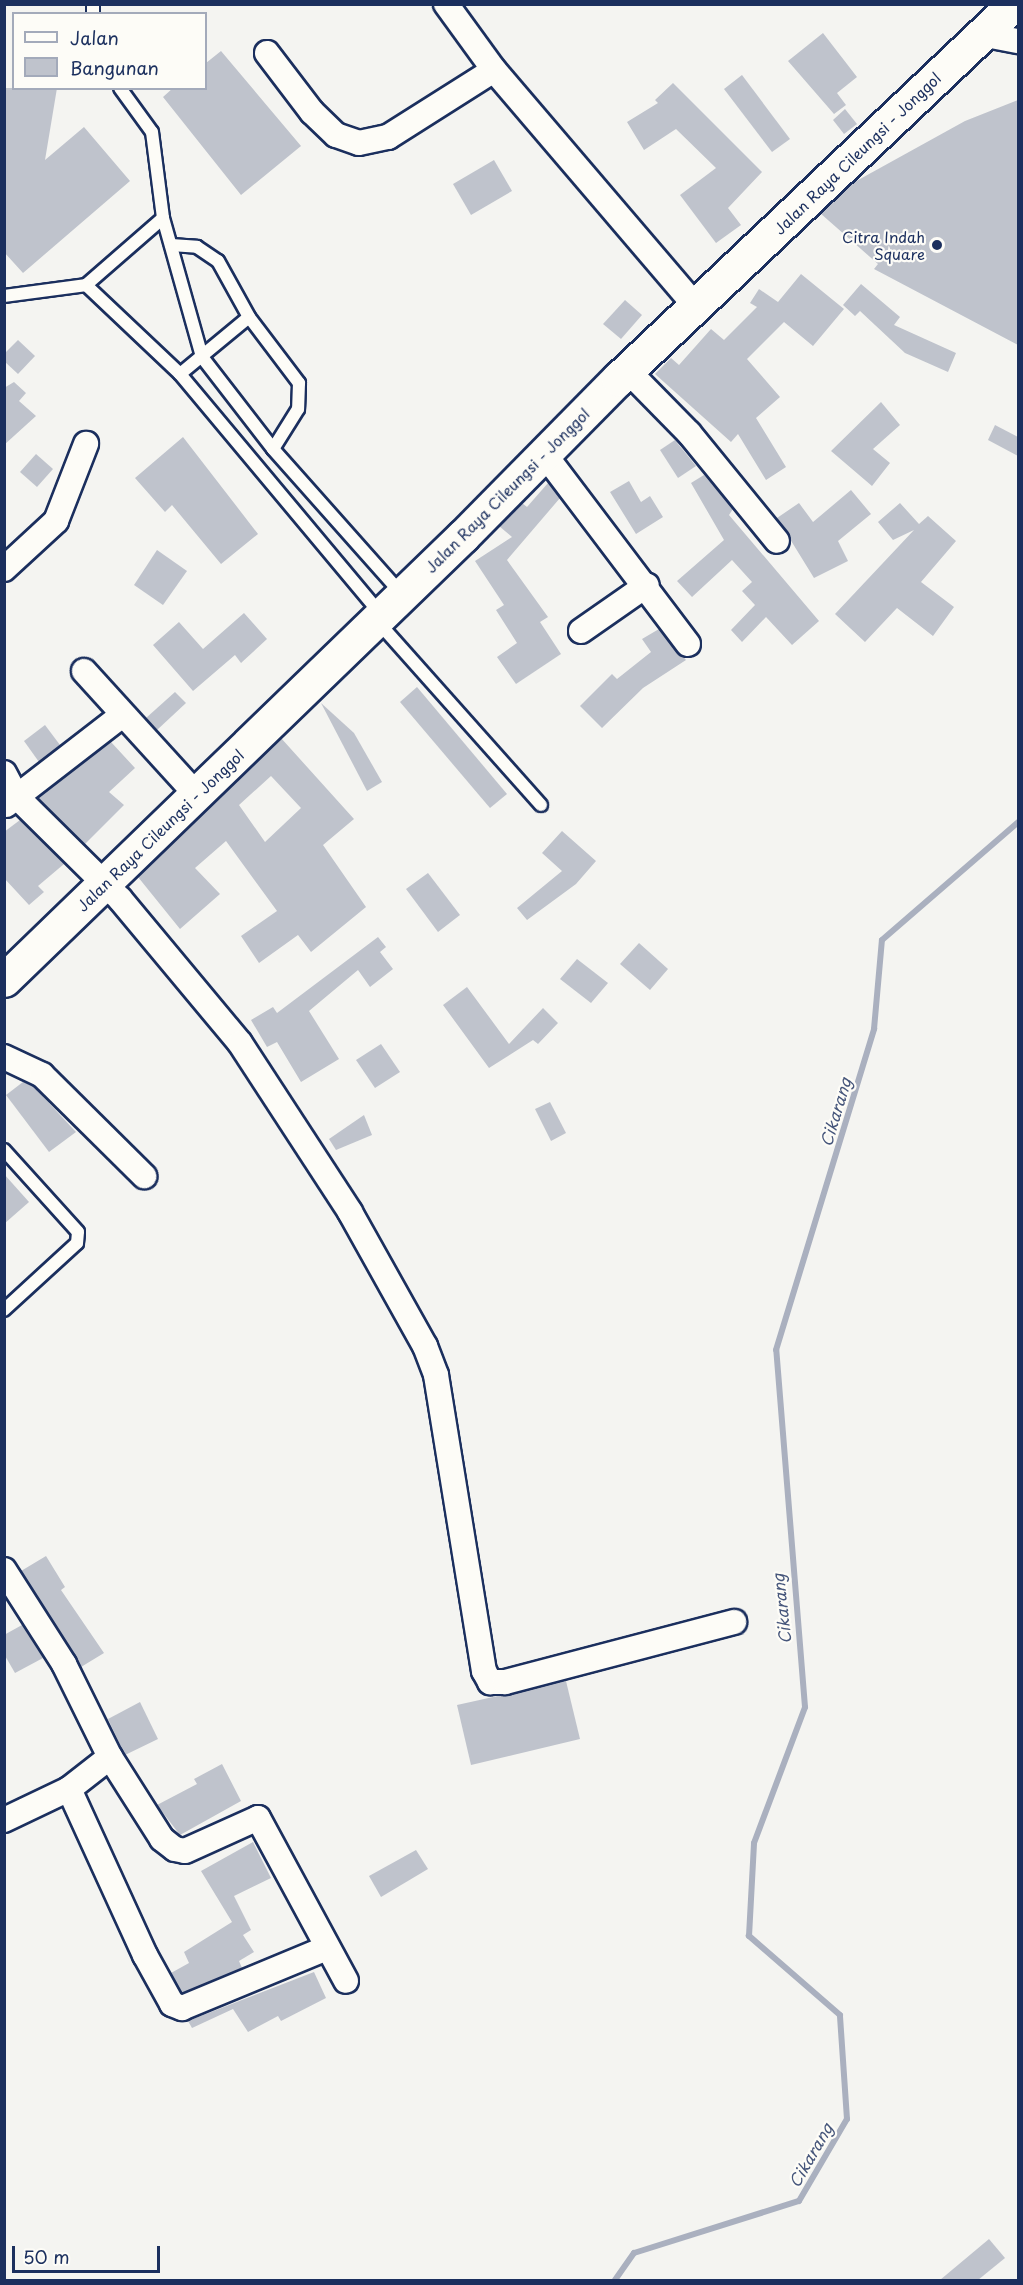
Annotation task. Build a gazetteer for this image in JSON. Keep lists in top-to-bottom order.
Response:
{
  "streets": {
    "main road": ["Jalan Raya Cileungsi - Jonggol"]
  },
  "water": ["Cikarang"],
  "places": ["Citra Indah Square"],
  "legend": ["Jalan", "Bangunan"],
  "scale_bar": "50 m"
}
